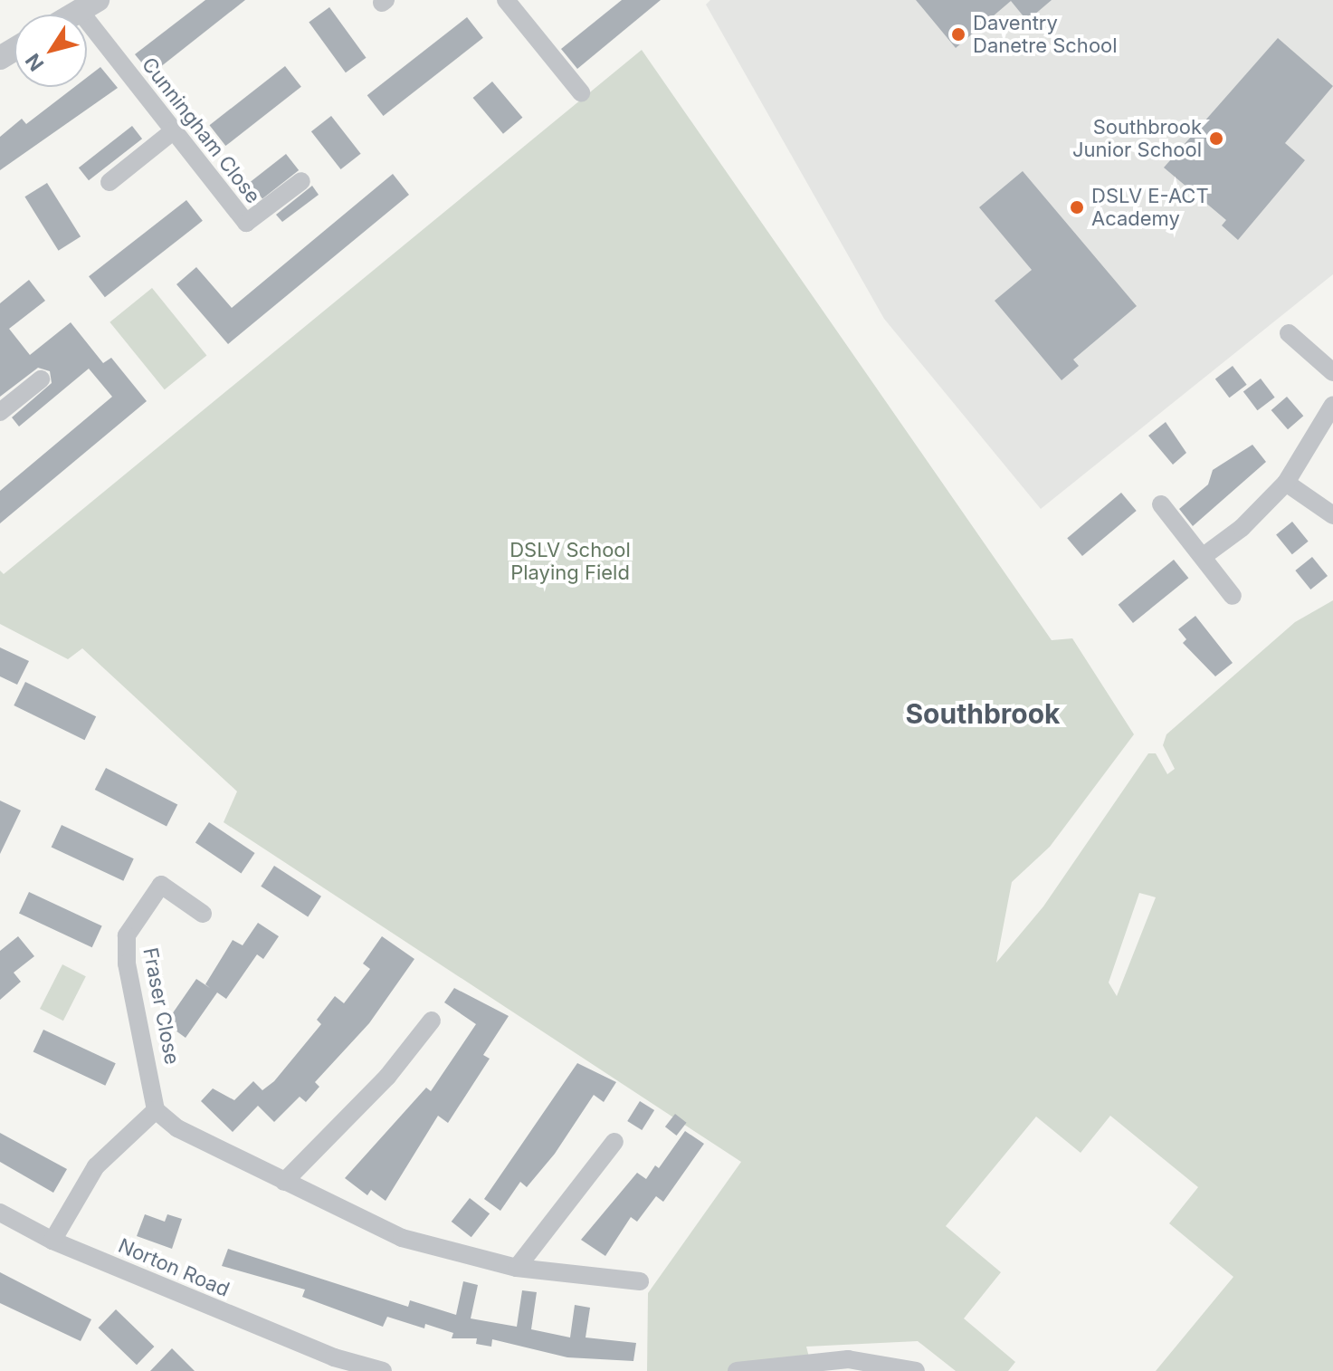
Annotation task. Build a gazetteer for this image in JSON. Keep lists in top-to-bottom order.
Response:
{
  "streets": {
    "street": ["Cunningham Close", "Fraser Close", "Norton Road"]
  },
  "districts": ["Southbrook"],
  "parks": ["DSLV School Playing Field"],
  "places": ["Daventry Danetre School", "Southbrook Junior School", "DSLV E-ACT Academy"],
  "north": "bottom left"
}
